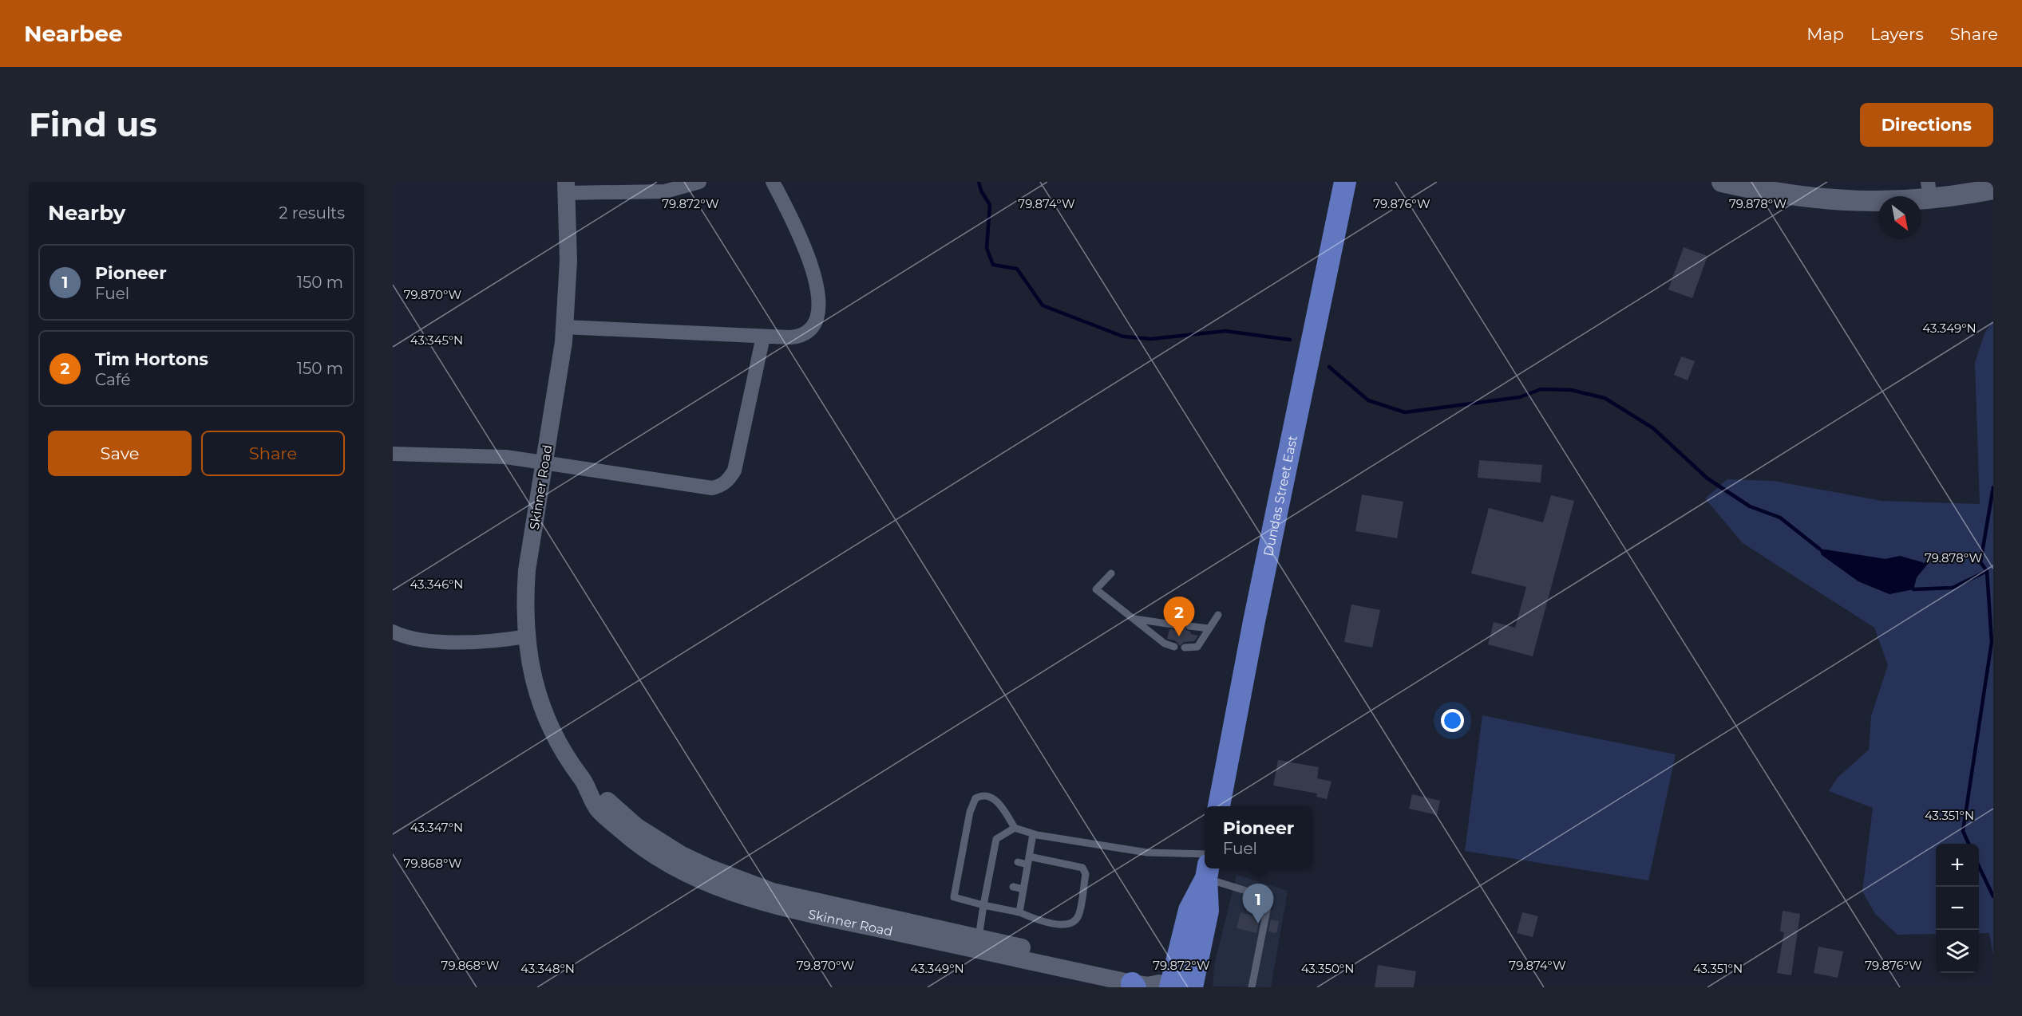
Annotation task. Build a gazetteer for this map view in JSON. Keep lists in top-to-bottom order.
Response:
{
  "streets": {
    "main road": ["Dundas Street East"],
    "street": ["Skinner Road"]
  },
  "north": "bottom right",
  "page": {
    "header": "Nearbee",
    "nav": ["Map", "Layers", "Share"],
    "buttons": [
      "Directions",
      ["Save", "Share"]
    ],
    "title": "Find us",
    "heading": ["Nearby", "2 results"],
    "list": [
      {
        "mark": "1",
        "name": "Pioneer",
        "note": "Fuel",
        "value": "150 m"
      },
      {
        "mark": "2",
        "name": "Tim Hortons",
        "note": "Café",
        "value": "150 m"
      }
    ],
    "pins": ["2", "1"],
    "popup": ["Pioneer", "Fuel"],
    "map_buttons": ["+", "−"]
  },
  "coordinates": [
    "79.872°W",
    "79.874°W",
    "79.876°W",
    "79.878°W",
    "79.870°W",
    "43.349°N",
    "43.345°N",
    "43.346°N",
    "43.351°N",
    "43.347°N",
    "79.868°W",
    "43.348°N",
    "43.350°N"
  ]
}
